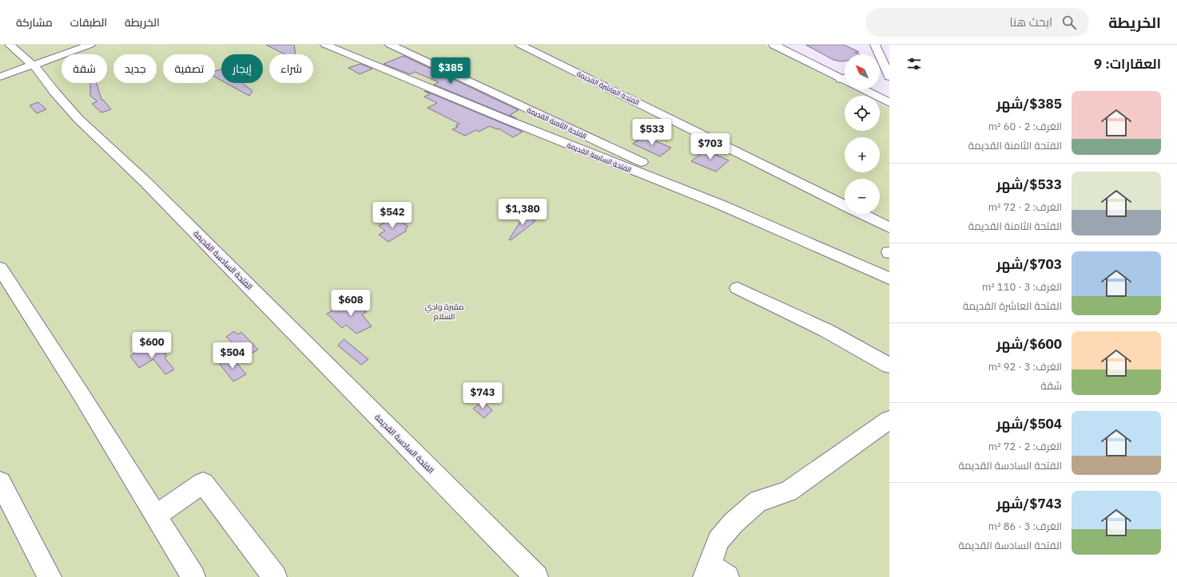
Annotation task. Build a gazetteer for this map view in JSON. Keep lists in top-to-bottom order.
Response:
{
  "streets": {
    "street": [
      "الفتحة العاشرة القديمة",
      "الفتحة الثامنة القديمة",
      "الفتحة السابعة القديمة",
      "الفتحة السادسة القديمة"
    ]
  },
  "crossings": [
    ["الفتحة الثامنة القديمة", "الفتحة السابعة القديمة"]
  ],
  "parks": ["مقبرة وادي السلام"],
  "north": "top left",
  "page": {
    "header": "الخريطة",
    "search": "ابحث هنا",
    "nav": ["الخريطة", "الطبقات", "مشاركة"],
    "heading": "العقارات: 9",
    "map_buttons": ["+", "−"],
    "chip": [
      "شراء",
      "إيجار",
      "تصفية",
      "جديد",
      "شقة"
    ],
    "price": [
      "$385",
      "$533",
      "$703",
      "$1,380",
      "$542",
      "$608",
      "$600",
      "$504",
      "$743"
    ],
    "list": [
      {
        "name": "$385/شهر",
        "note": "الغرف: 2 · 60 m² · الفتحة الثامنة القديمة"
      },
      {
        "name": "$533/شهر",
        "note": "الغرف: 2 · 72 m² · الفتحة الثامنة القديمة"
      },
      {
        "name": "$703/شهر",
        "note": "الغرف: 3 · 110 m² · الفتحة العاشرة القديمة"
      },
      {
        "name": "$600/شهر",
        "note": "الغرف: 3 · 92 m² · شقة"
      },
      {
        "name": "$504/شهر",
        "note": "الغرف: 2 · 72 m² · الفتحة السادسة القديمة"
      },
      {
        "name": "$743/شهر",
        "note": "الغرف: 3 · 86 m² · الفتحة السادسة القديمة"
      }
    ]
  }
}
